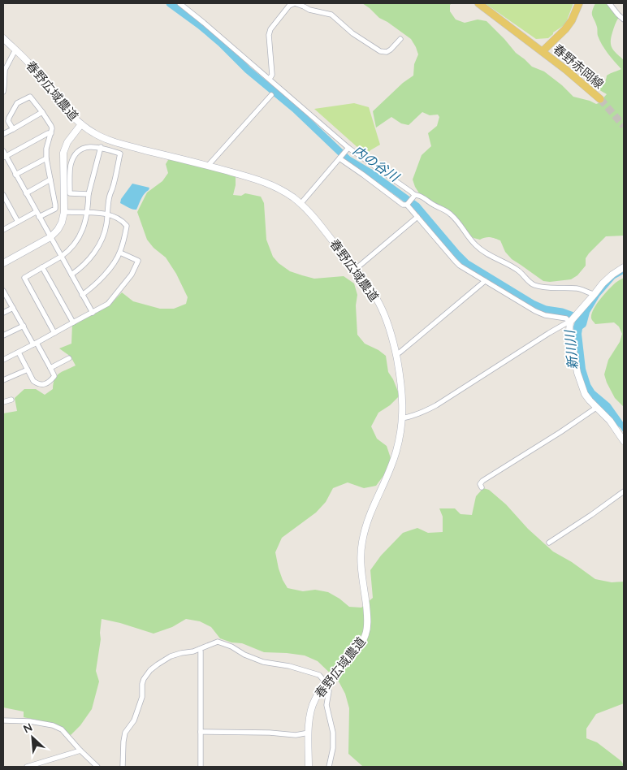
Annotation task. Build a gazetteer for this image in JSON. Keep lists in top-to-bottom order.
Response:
{
  "streets": {
    "main road": ["春野赤岡線"],
    "street": ["春野広域農道"]
  },
  "water": ["内の谷川", "新川川"],
  "north": "top left"
}
